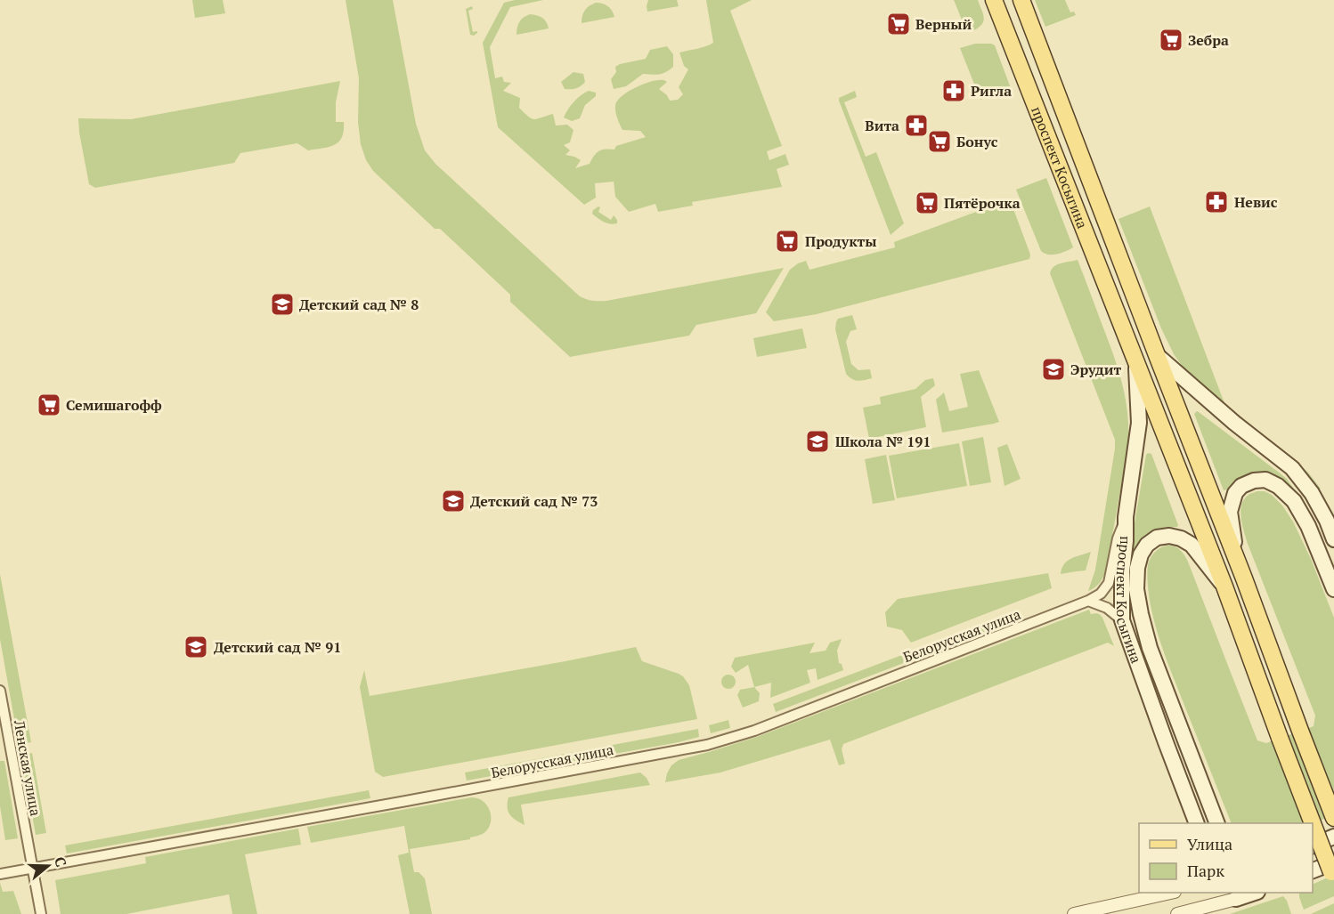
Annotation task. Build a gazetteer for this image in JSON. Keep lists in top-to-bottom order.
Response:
{
  "streets": {
    "main road": ["проспект Косыгина"],
    "street": ["Белорусская улица", "Ленская улица"]
  },
  "crossings": [
    ["проспект Косыгина", "Белорусская улица"],
    ["Белорусская улица", "Ленская улица"]
  ],
  "places": {
    "supermarket": [
      "Верный",
      "Зебра",
      "Бонус",
      "Пятёрочка",
      "Продукты",
      "Семишагофф"
    ],
    "pharmacy": ["Ригла", "Вита", "Невис"],
    "school or university": [
      "Детский сад № 8",
      "Эрудит",
      "Школа № 191",
      "Детский сад № 73",
      "Детский сад № 91"
    ]
  },
  "legend": ["Улица", "Парк"],
  "north": "right"
}
